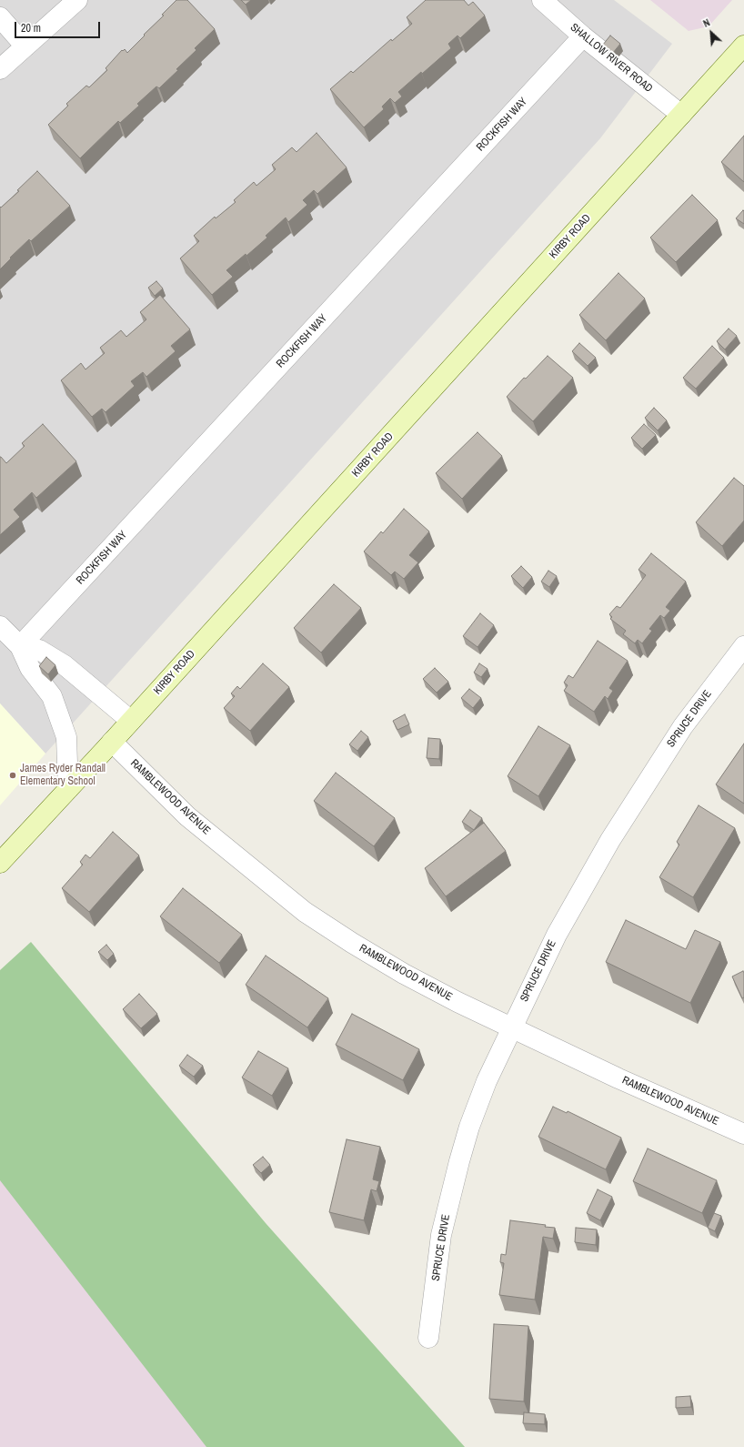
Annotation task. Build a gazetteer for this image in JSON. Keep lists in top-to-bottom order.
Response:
{
  "streets": {
    "main road": ["KIRBY ROAD"],
    "street": [
      "SHALLOW RIVER ROAD",
      "ROCKFISH WAY",
      "SPRUCE DRIVE",
      "RAMBLEWOOD AVENUE"
    ]
  },
  "crossings": [
    ["SHALLOW RIVER ROAD", "ROCKFISH WAY"],
    ["SHALLOW RIVER ROAD", "KIRBY ROAD"],
    ["KIRBY ROAD", "RAMBLEWOOD AVENUE"],
    ["SPRUCE DRIVE", "RAMBLEWOOD AVENUE"]
  ],
  "places": ["James Ryder Randall Elementary School"],
  "scale_bar": "20 m",
  "north": "top left"
}
